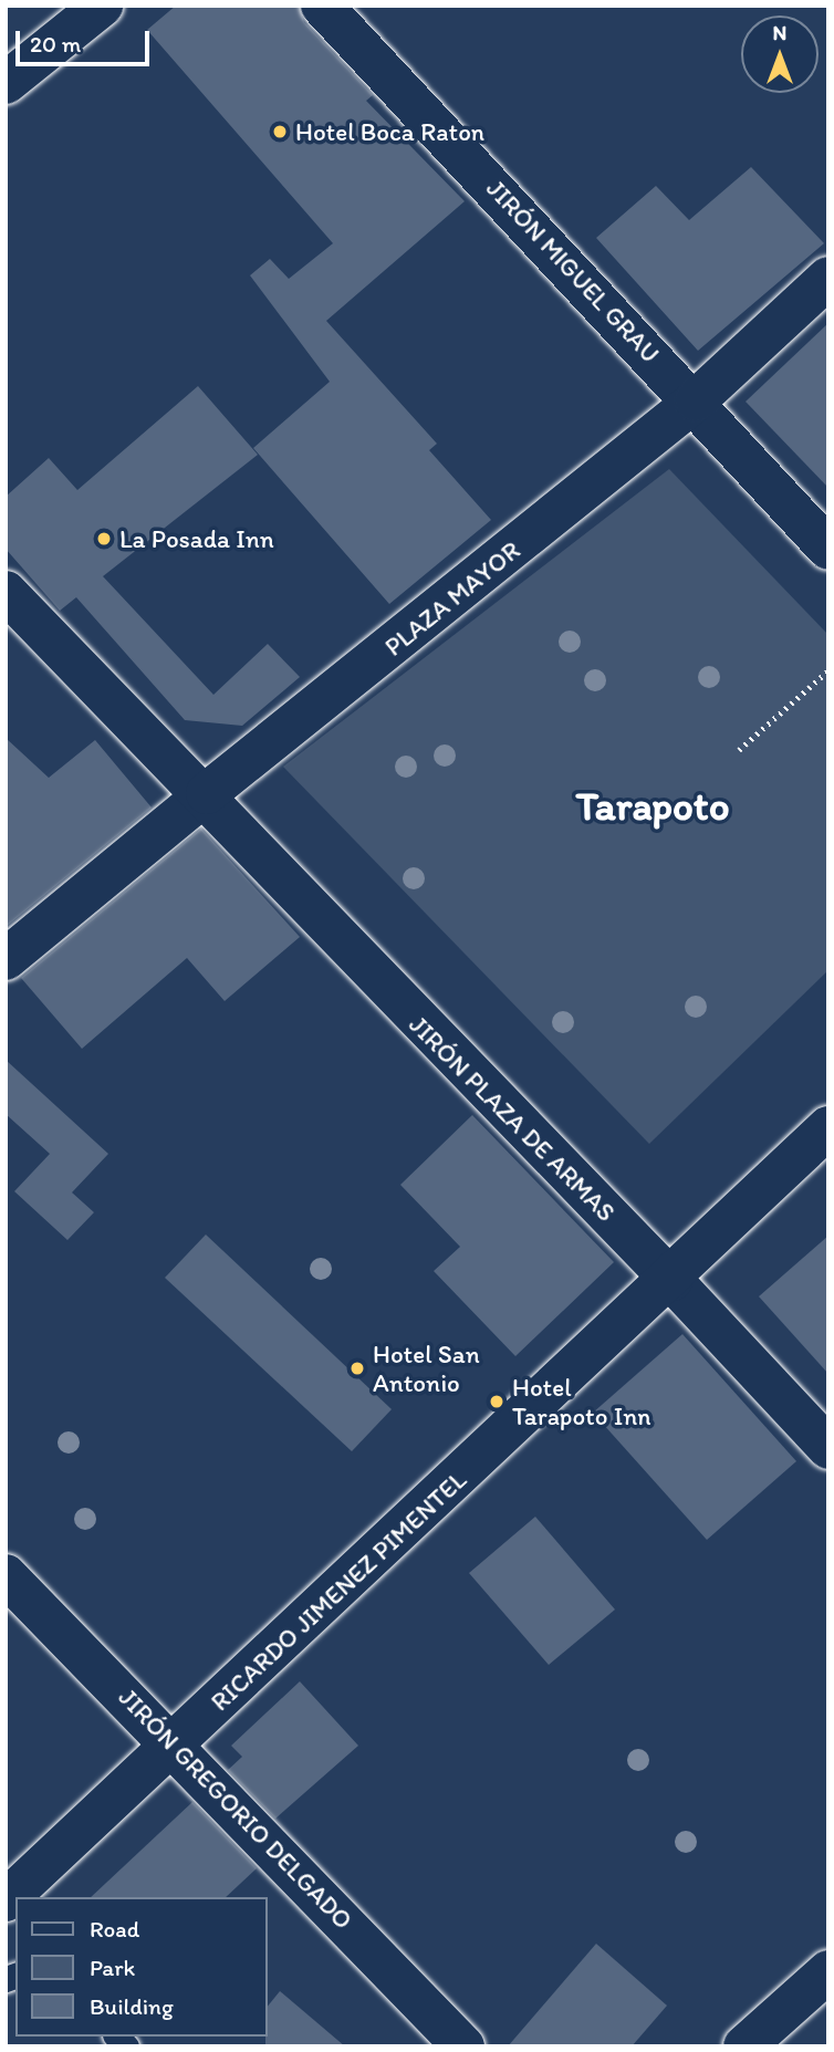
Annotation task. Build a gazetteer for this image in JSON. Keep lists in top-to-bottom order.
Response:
{
  "streets": {
    "street": [
      "JIRÓN MIGUEL GRAU",
      "PLAZA MAYOR",
      "JIRÓN PLAZA DE ARMAS",
      "RICARDO JIMENEZ PIMENTEL",
      "JIRÓN GREGORIO DELGADO"
    ]
  },
  "crossings": [
    ["JIRÓN MIGUEL GRAU", "PLAZA MAYOR"],
    ["PLAZA MAYOR", "JIRÓN PLAZA DE ARMAS"],
    ["JIRÓN PLAZA DE ARMAS", "RICARDO JIMENEZ PIMENTEL"],
    ["RICARDO JIMENEZ PIMENTEL", "JIRÓN GREGORIO DELGADO"]
  ],
  "districts": ["Tarapoto"],
  "places": [
    "Hotel Boca Raton",
    "La Posada Inn",
    "Hotel San Antonio",
    "Hotel Tarapoto Inn"
  ],
  "legend": ["Road", "Park", "Building"],
  "scale_bar": "20 m",
  "north": "top"
}
